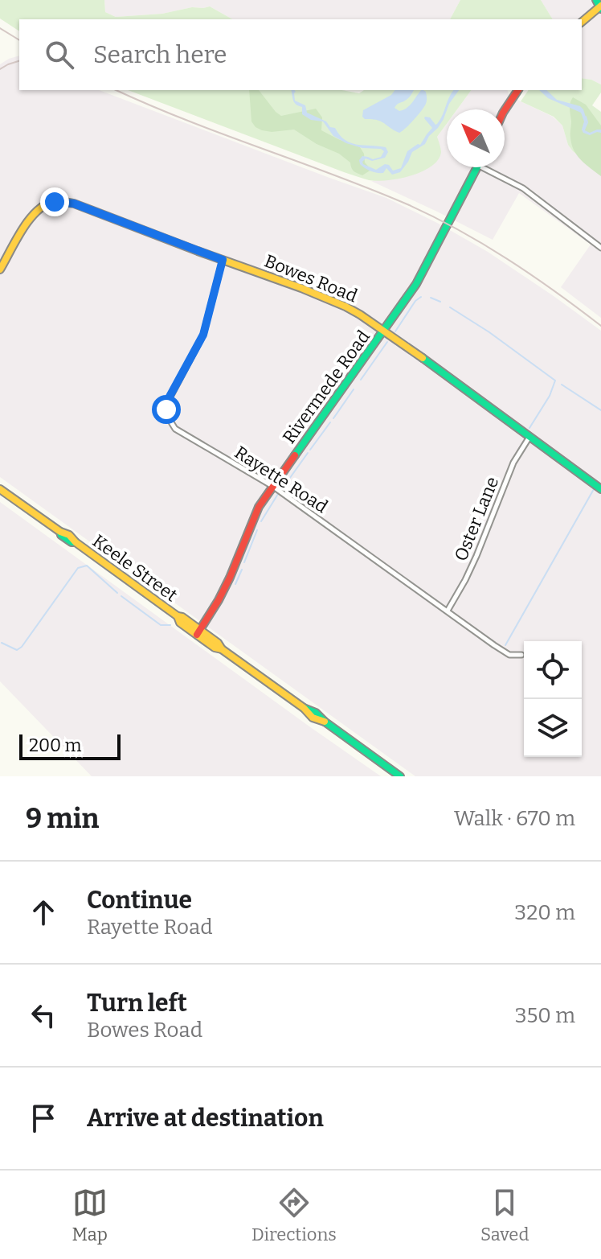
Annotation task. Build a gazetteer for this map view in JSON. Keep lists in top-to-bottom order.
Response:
{
  "streets": {
    "street": [
      "Bowes Road",
      "Rivermede Road",
      "Rayette Road",
      "Oster Lane",
      "Keele Street"
    ]
  },
  "crossings": [
    ["Bowes Road", "Rivermede Road"],
    ["Bowes Road", "Rayette Road"],
    ["Bowes Road", "Oster Lane"],
    ["Rivermede Road", "Rayette Road"],
    ["Rivermede Road", "Keele Street"],
    ["Rayette Road", "Oster Lane"]
  ],
  "scale_bar": "200 m",
  "north": "top left",
  "page": {
    "search": "Search here",
    "scale": "200 m",
    "heading": ["9 min", "Walk · 670 m"],
    "list": [
      ["Continue", "Rayette Road", "320 m"],
      ["Turn left", "Bowes Road", "350 m"],
      "Arrive at destination"
    ],
    "nav": ["Map", "Directions", "Saved"]
  }
}
